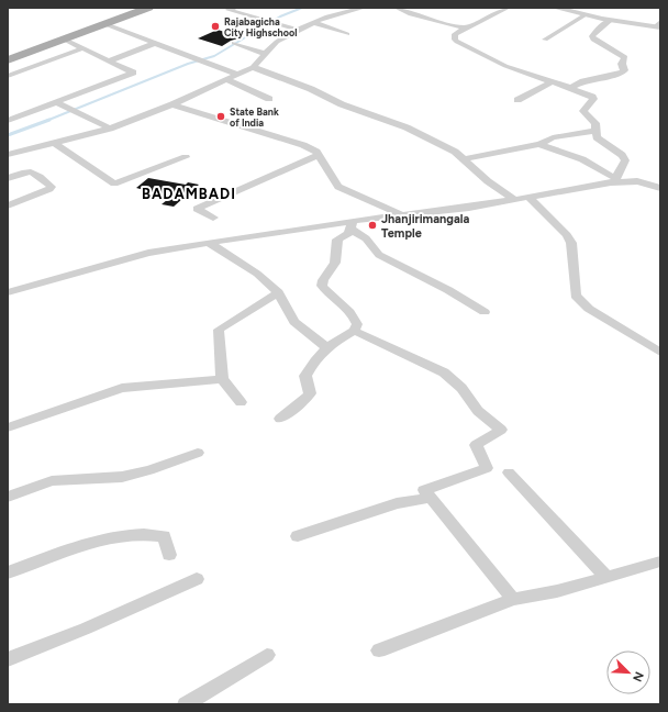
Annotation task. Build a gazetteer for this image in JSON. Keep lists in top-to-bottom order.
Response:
{
  "districts": ["BADAMBADI"],
  "places": ["Rajabagicha City Highschool", "State Bank of India", "Jhanjirimangala Temple"],
  "north": "bottom right"
}
